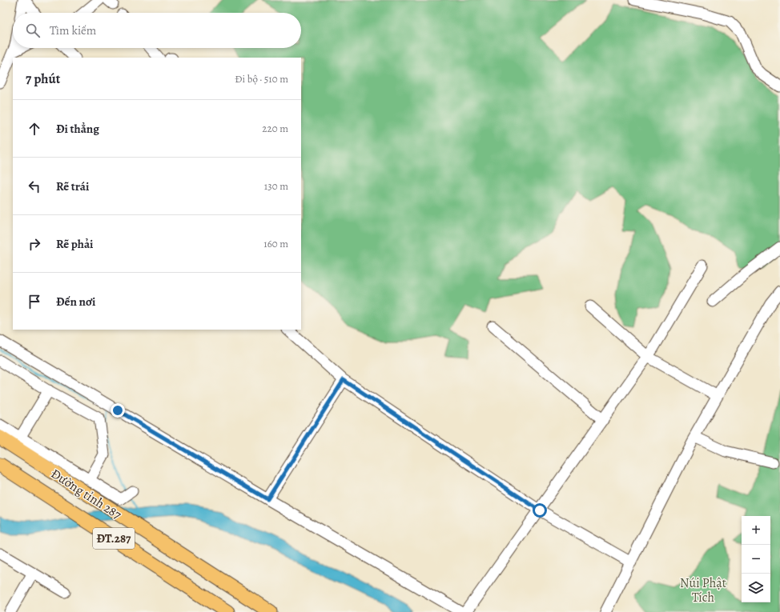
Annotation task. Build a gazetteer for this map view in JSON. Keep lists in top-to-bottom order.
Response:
{
  "streets": {
    "main road": ["Đường tỉnh 287", "ĐT.287"]
  },
  "parks": ["Núi Phật Tích"],
  "page": {
    "search": "Tìm kiếm",
    "heading": ["7 phút", "Đi bộ · 510 m"],
    "list": [
      ["Đi thẳng", "220 m"],
      ["Rẽ trái", "130 m"],
      ["Rẽ phải", "160 m"],
      "Đến nơi"
    ],
    "map_buttons": ["+", "−"]
  }
}
